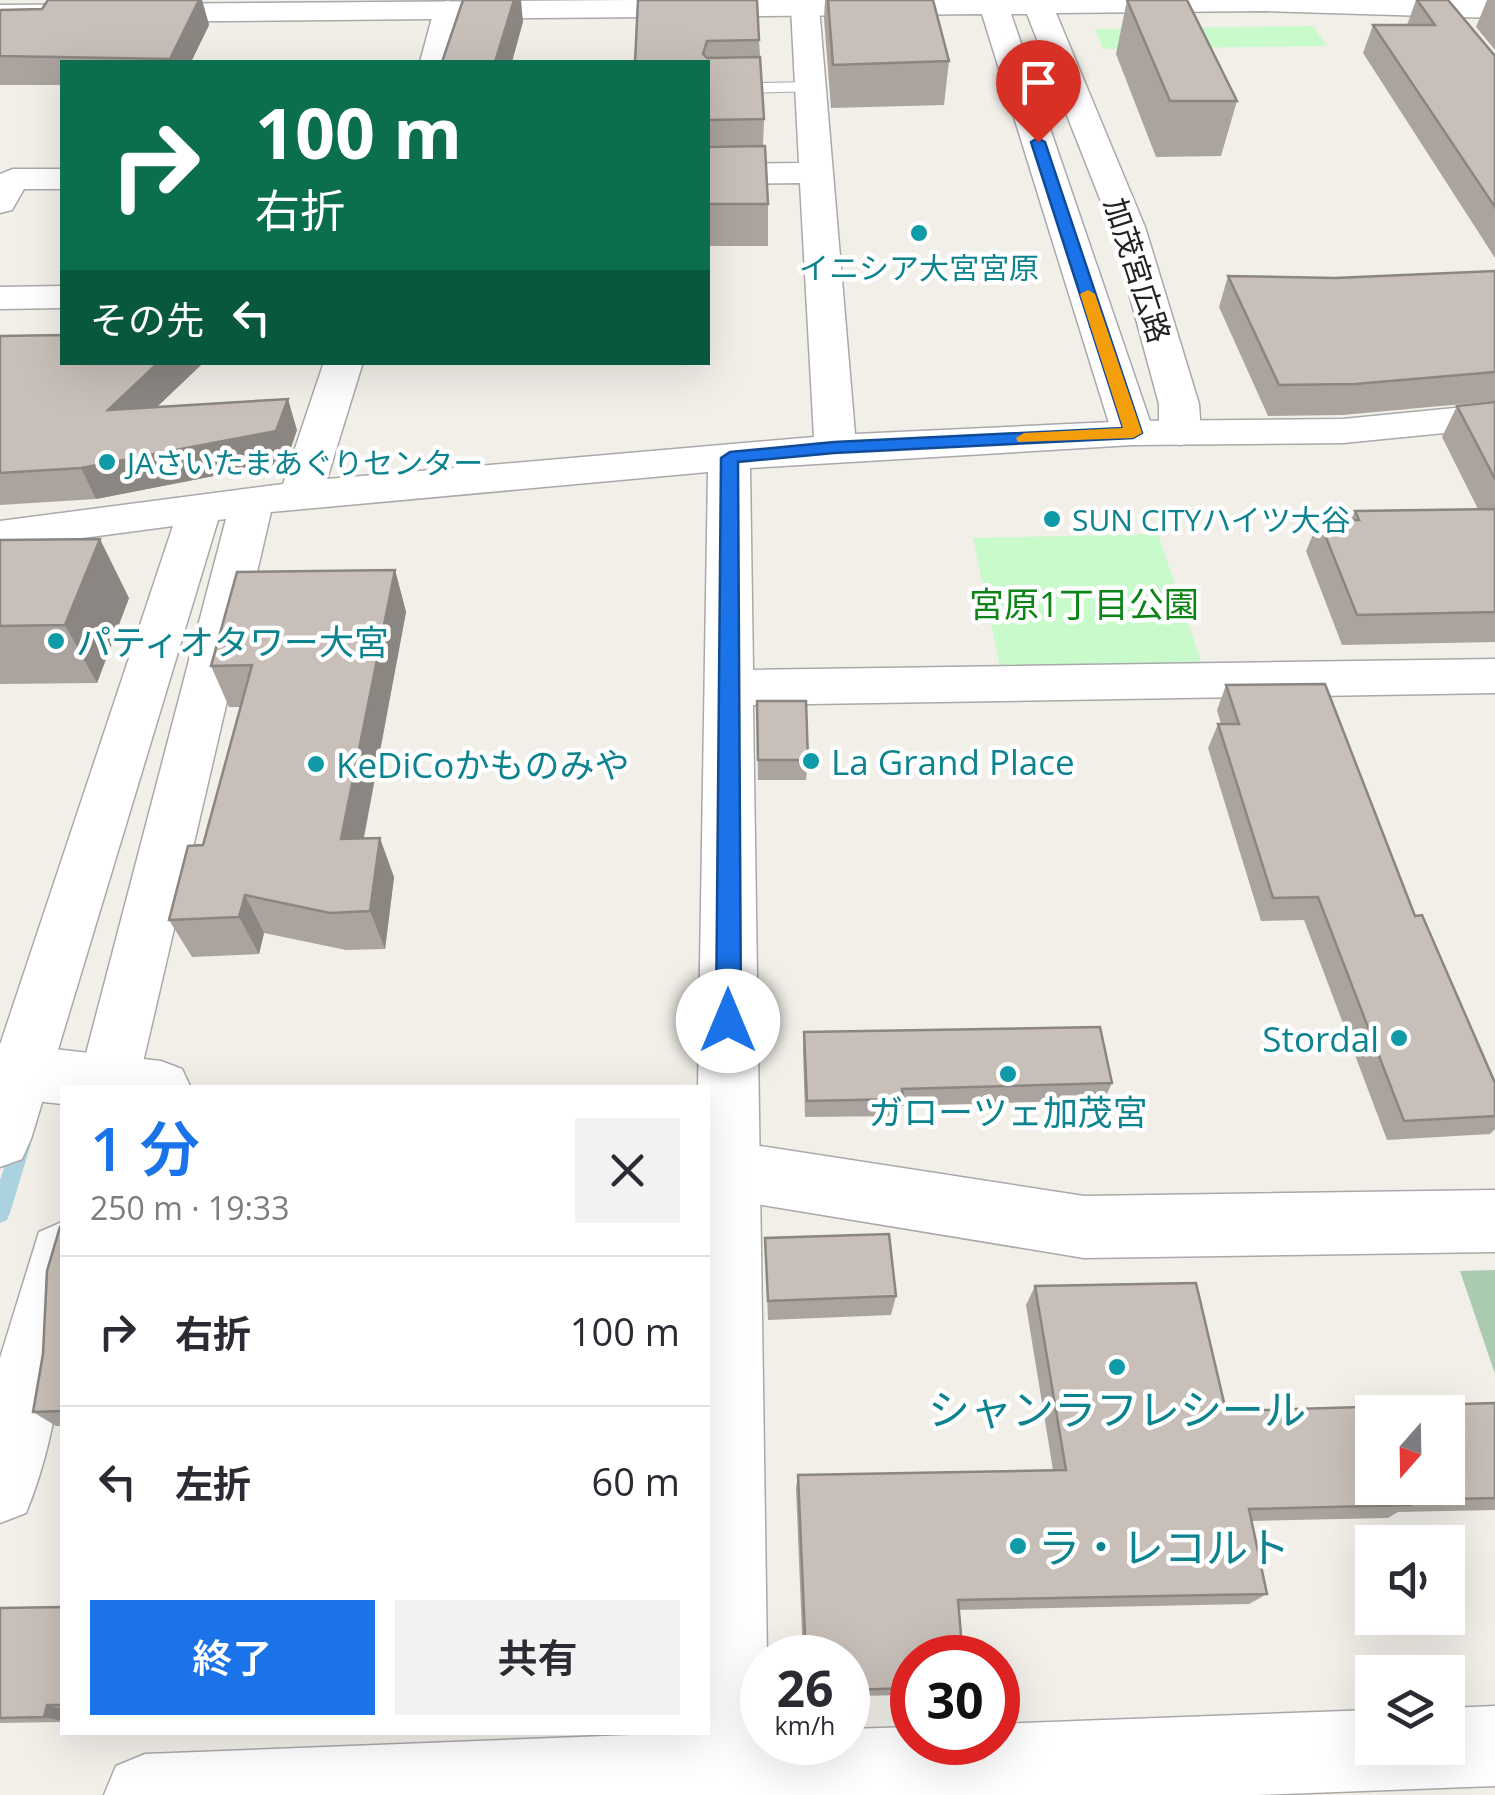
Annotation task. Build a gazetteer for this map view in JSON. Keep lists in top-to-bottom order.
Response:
{
  "streets": {
    "street": ["加茂宮広路"]
  },
  "parks": ["宮原1丁目公園"],
  "places": [
    "イニシア大宮宮原",
    "JAさいたまあぐりセンター",
    "SUN CITYハイツ大谷",
    "パティオタワー大宮",
    "La Grand Place",
    "KeDiCoかものみや",
    "Stordal",
    "ガローツェ加茂宮",
    "シャンラフレシール",
    "ラ・レコルト"
  ],
  "north": "bottom",
  "page": {
    "turn": ["100 m", "右折"],
    "then": "その先",
    "heading": ["1 分", "250 m · 19:33"],
    "list": [
      {
        "name": "右折",
        "value": "100 m"
      },
      {
        "name": "左折",
        "value": "60 m"
      }
    ],
    "buttons": ["終了", "共有"],
    "speed": "26 km/h",
    "limit": "30"
  }
}
